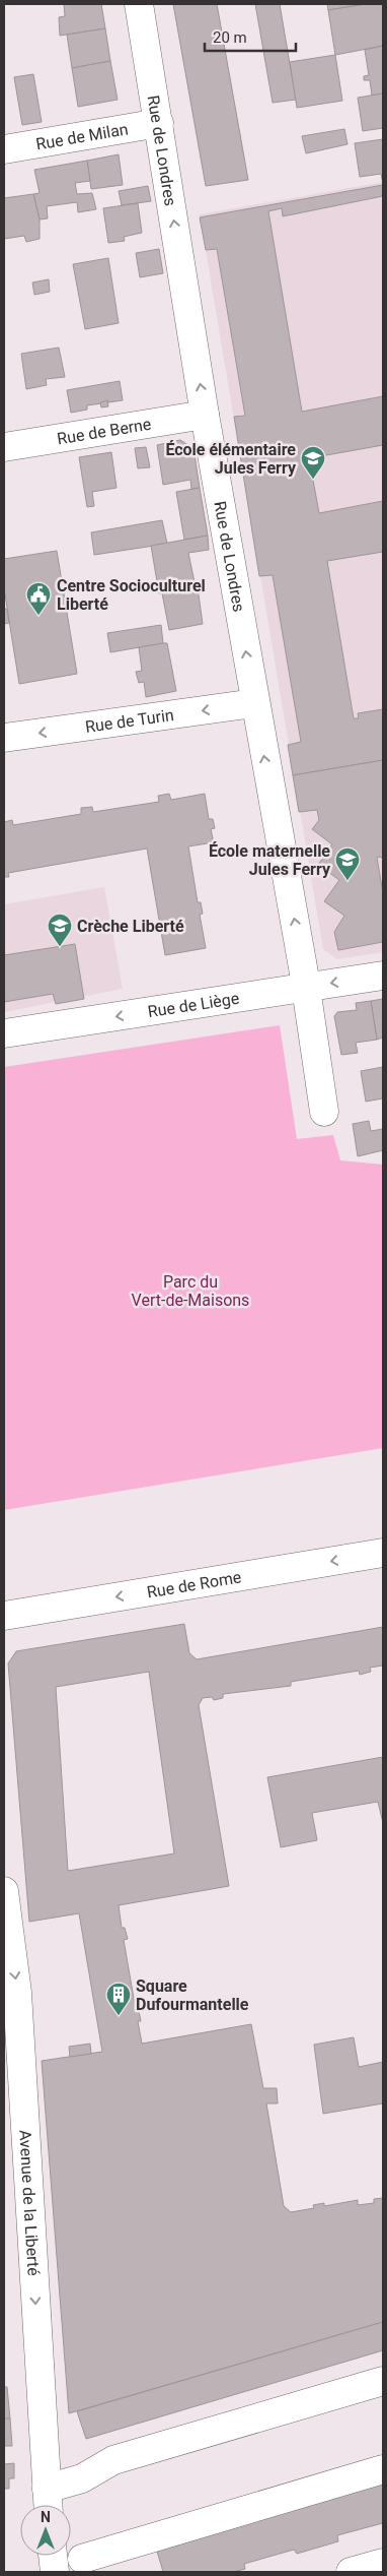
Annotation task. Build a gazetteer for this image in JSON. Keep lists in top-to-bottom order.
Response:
{
  "streets": {
    "street": [
      "Rue de Milan",
      "Rue de Londres",
      "Rue de Berne",
      "Rue de Turin",
      "Rue de Liège",
      "Rue de Rome",
      "Avenue de la Liberté"
    ]
  },
  "crossings": [
    ["Rue de Milan", "Rue de Londres"],
    ["Rue de Londres", "Rue de Berne"],
    ["Rue de Londres", "Rue de Turin"],
    ["Rue de Londres", "Rue de Liège"]
  ],
  "one_way": [
    "Rue de Londres",
    "Rue de Turin",
    "Rue de Liège",
    "Rue de Rome",
    "Avenue de la Liberté"
  ],
  "parks": ["Parc du Vert-de-Maisons"],
  "places": {
    "school or university": ["École élémentaire Jules Ferry", "École maternelle Jules Ferry", "Crèche Liberté"],
    "public building": ["Centre Socioculturel Liberté"],
    "building": ["Square Dufourmantelle"]
  },
  "scale_bar": "20 m",
  "north": "top"
}
